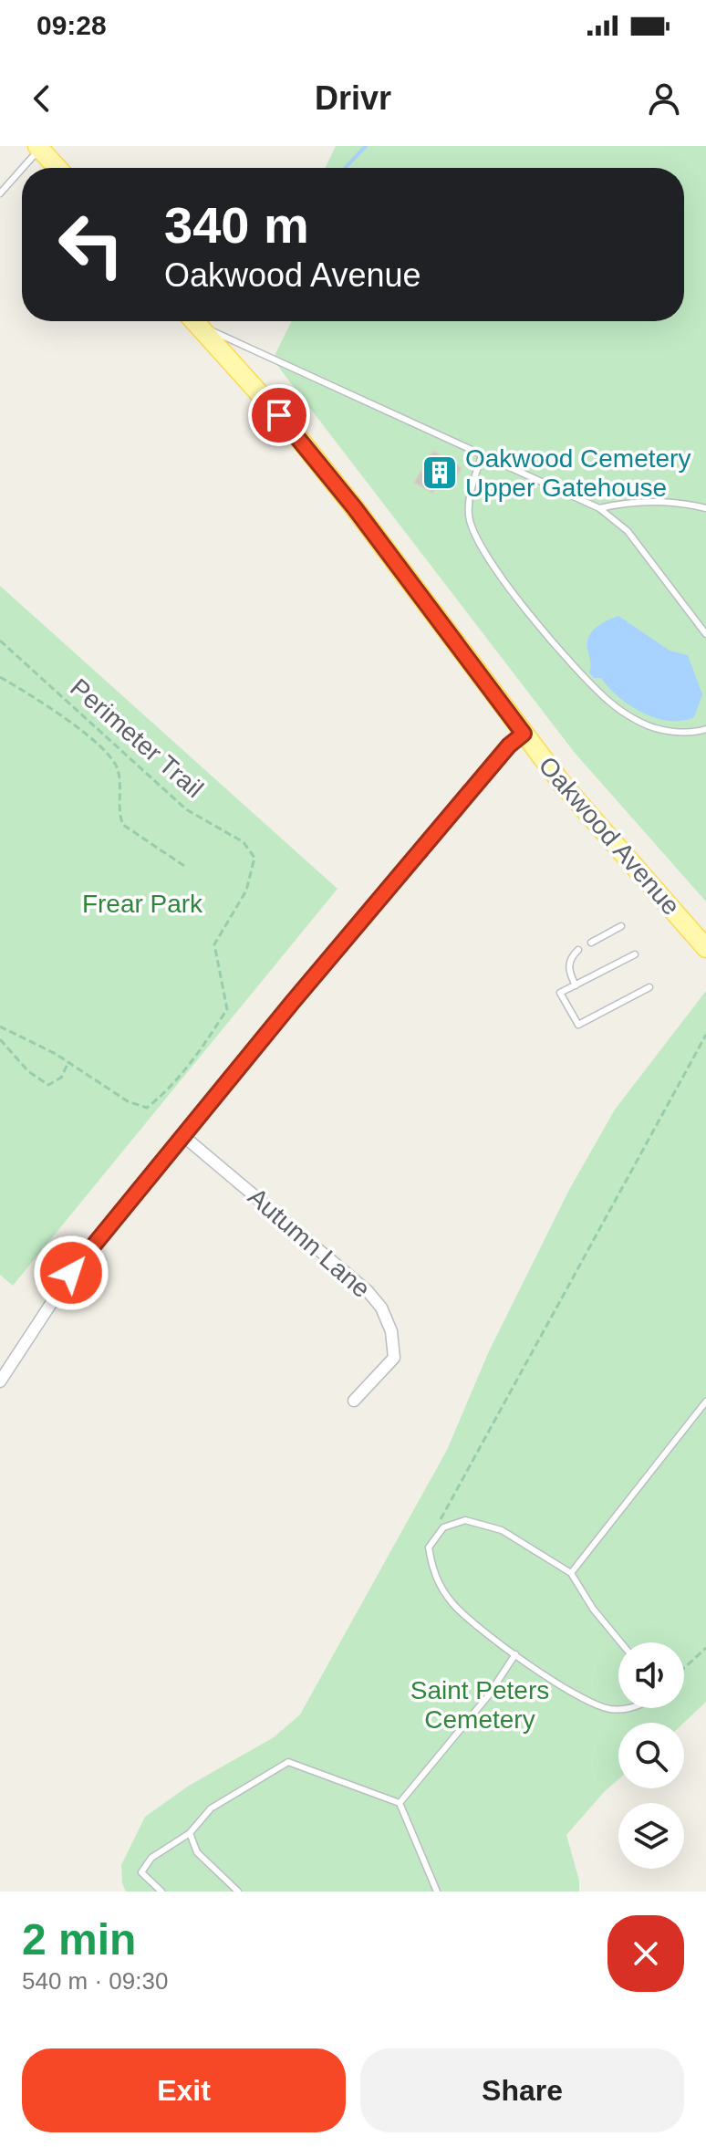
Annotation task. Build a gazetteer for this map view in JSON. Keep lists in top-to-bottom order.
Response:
{
  "streets": {
    "main road": ["Oakwood Avenue"],
    "street": ["Autumn Lane"],
    "path": ["Perimeter Trail"]
  },
  "parks": ["Frear Park", "Saint Peters Cemetery"],
  "places": {
    "building": ["Oakwood Cemetery Upper Gatehouse"]
  },
  "page": {
    "status": "09:28",
    "header": "Drivr",
    "turn": ["340 m", "Oakwood Avenue"],
    "heading": ["2 min", "540 m · 09:30"],
    "buttons": ["Exit", "Share"]
  }
}
